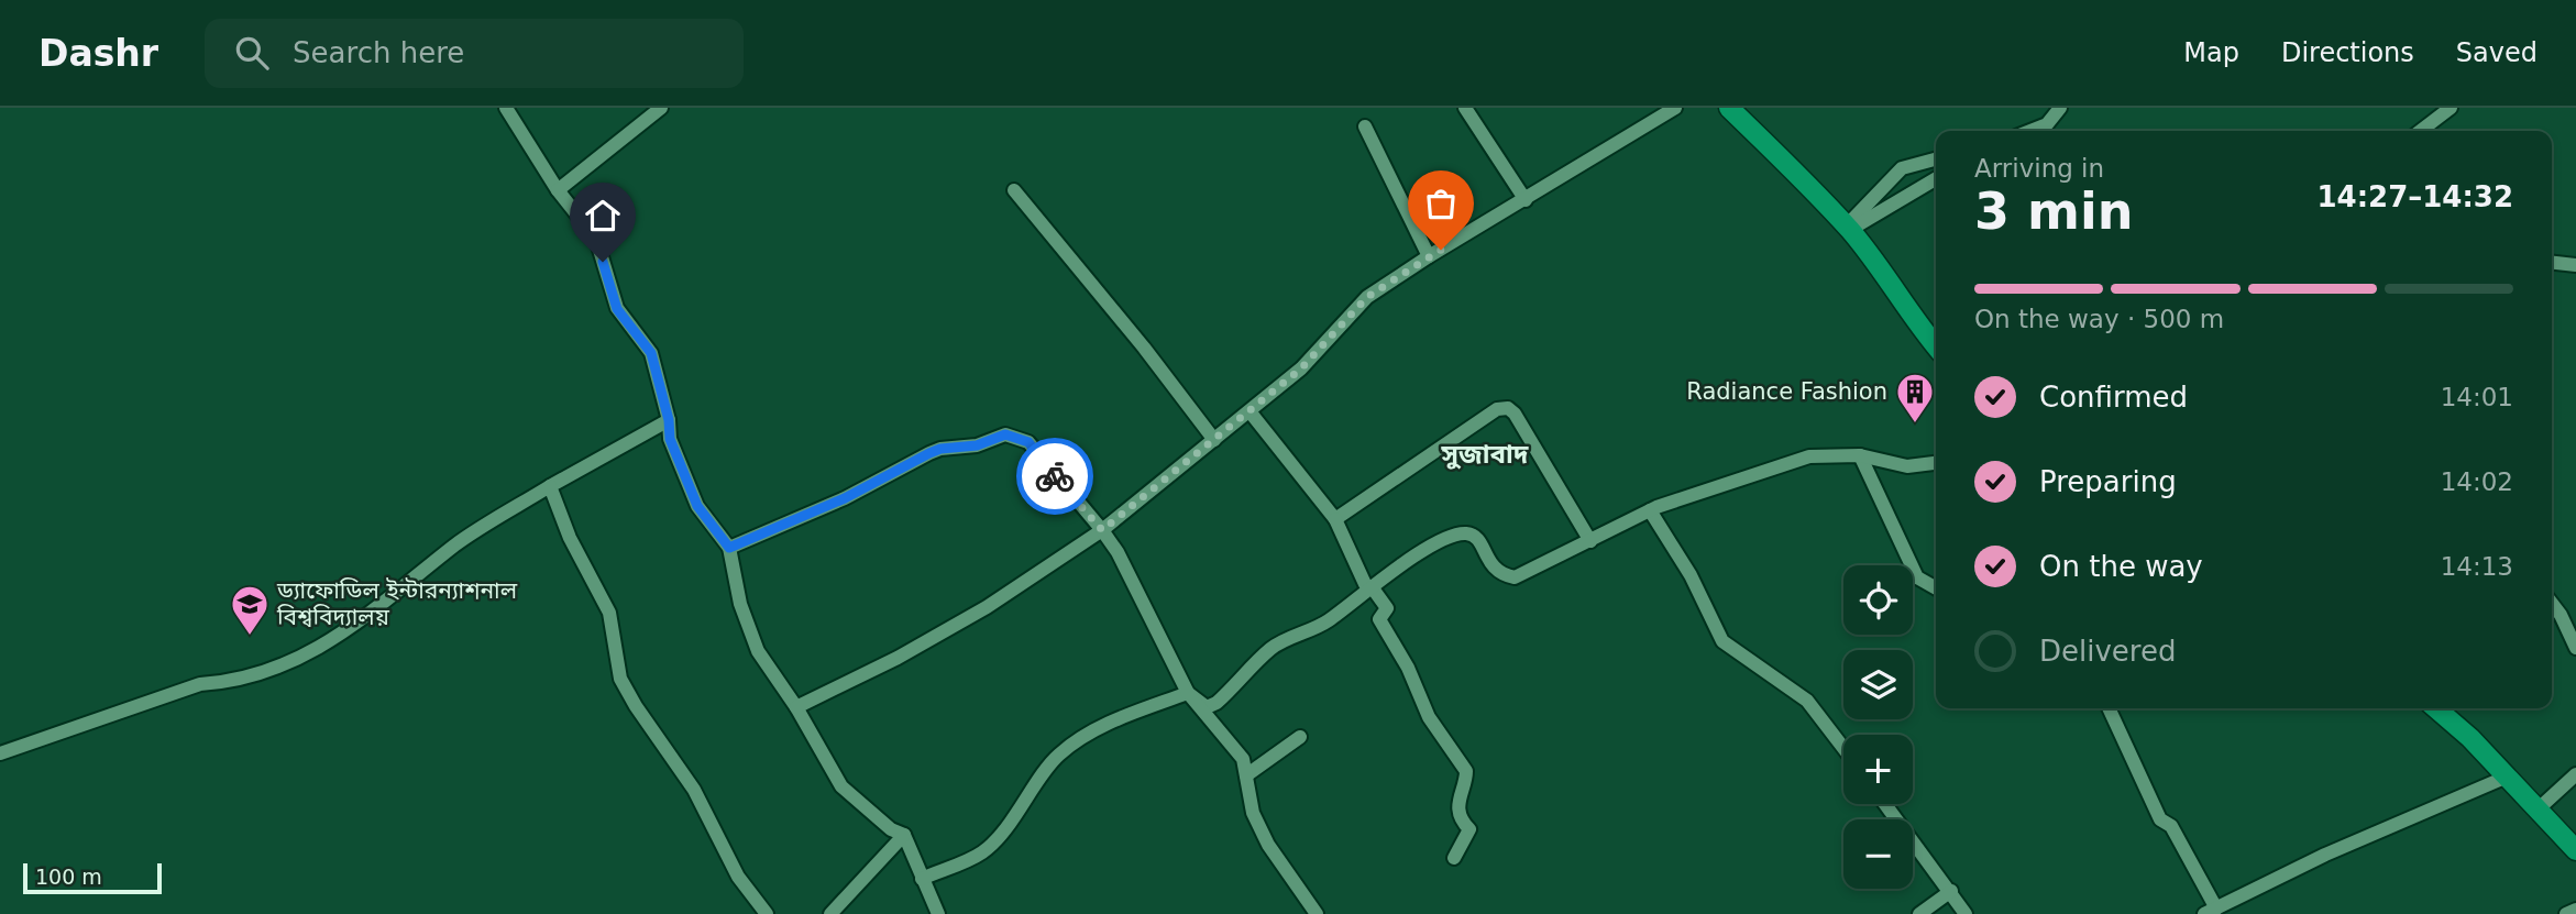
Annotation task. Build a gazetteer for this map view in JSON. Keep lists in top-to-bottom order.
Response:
{
  "districts": ["সুজাবাদ"],
  "places": {
    "building": ["Radiance Fashion"],
    "school or university": ["ড্যাফোডিল ইন্টারন্যাশনাল বিশ্ববিদ্যালয়"]
  },
  "scale_bar": "100 m",
  "page": {
    "header": "Dashr",
    "search": "Search here",
    "nav": ["Map", "Directions", "Saved"],
    "heading": ["3 min", "Arriving in", "14:27–14:32"],
    "bar": "On the way · 500 m",
    "list": [
      ["Confirmed", "14:01"],
      ["Preparing", "14:02"],
      ["On the way", "14:13"],
      "Delivered"
    ],
    "map_buttons": ["+", "−"],
    "scale": "100 m"
  }
}
